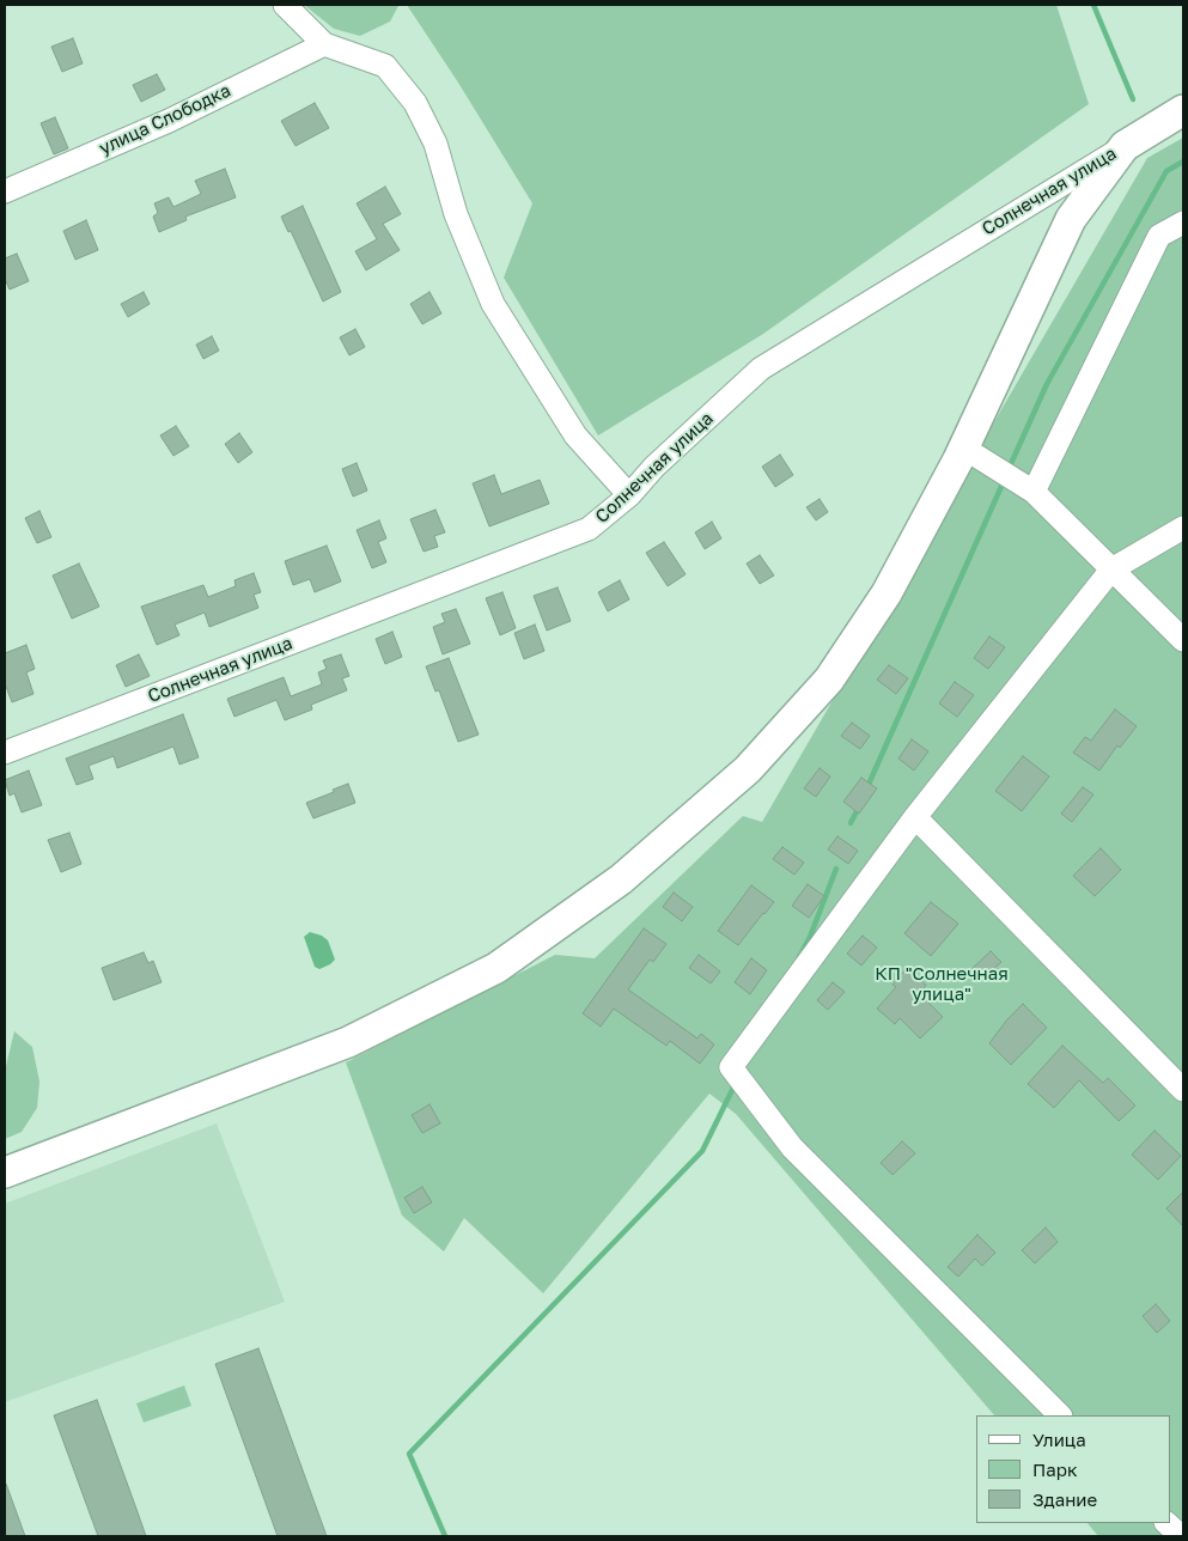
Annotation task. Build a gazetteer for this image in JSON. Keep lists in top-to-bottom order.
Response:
{
  "streets": {
    "street": ["улица Слободка", "Солнечная улица"]
  },
  "parks": ["КП \"Солнечная улица\""],
  "legend": ["Улица", "Парк", "Здание"]
}
